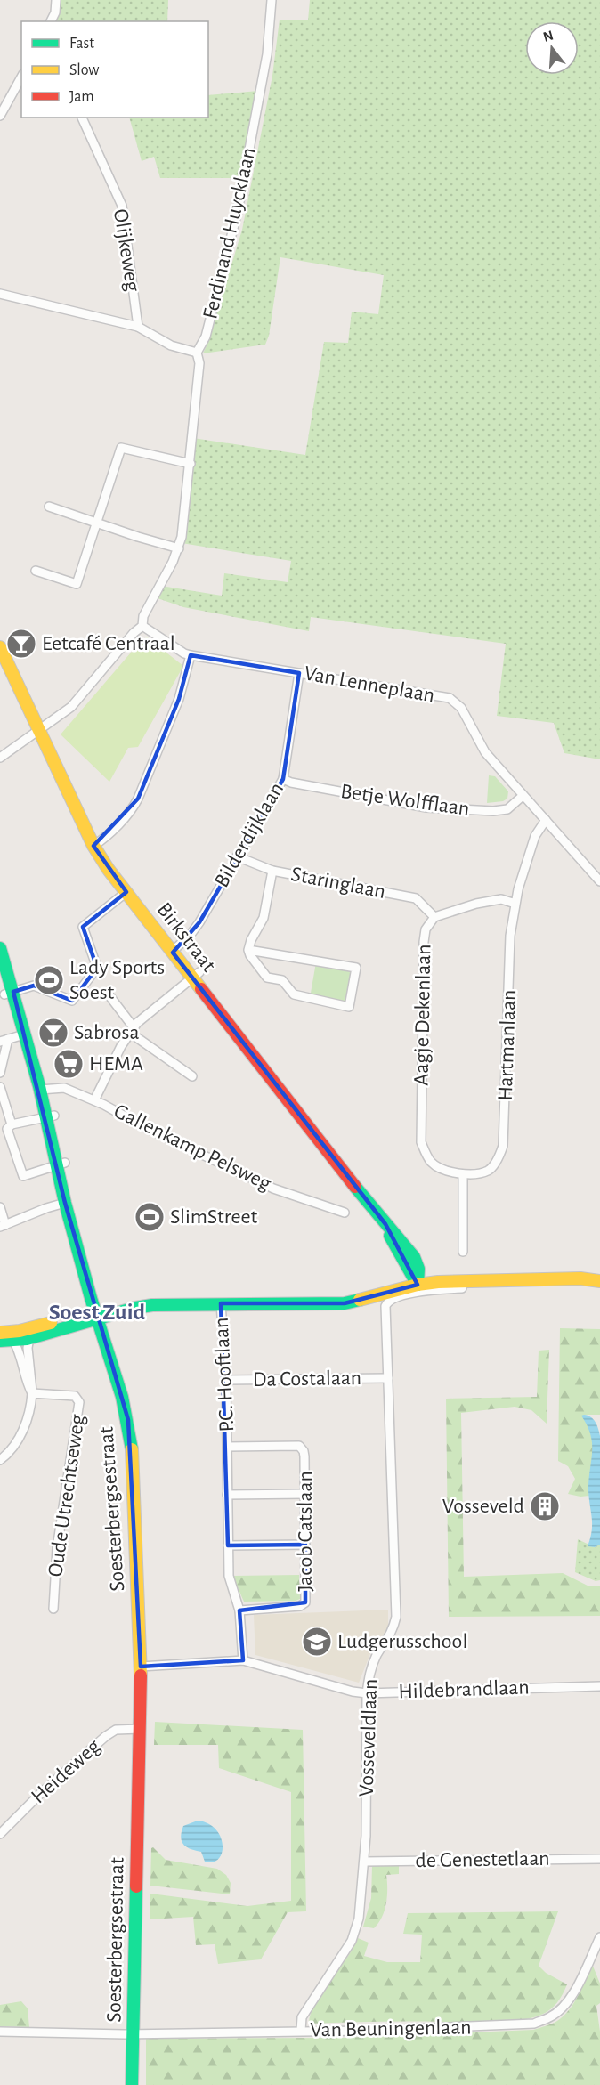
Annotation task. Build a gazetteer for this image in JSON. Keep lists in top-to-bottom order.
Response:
{
  "streets": {
    "main road": ["Birkstraat", "Soesterbergsestraat"],
    "street": [
      "Ferdinand Huycklaan",
      "Olijkeweg",
      "Van Lenneplaan",
      "Betje Wolfflaan",
      "Bilderdijklaan",
      "Staringlaan",
      "Aagje Dekenlaan",
      "Hartmanlaan",
      "Gallenkamp Pelsweg",
      "P.C. Hooftlaan",
      "Da Costalaan",
      "Oude Utrechtseweg",
      "Jacob Catslaan",
      "Hildebrandlaan",
      "Vosseveldlaan",
      "Heideweg",
      "de Genestetlaan",
      "Van Beuningenlaan"
    ]
  },
  "crossings": [
    ["Ferdinand Huycklaan", "Van Lenneplaan"],
    ["Ferdinand Huycklaan", "Birkstraat"],
    ["Van Lenneplaan", "Betje Wolfflaan"],
    ["Van Lenneplaan", "Bilderdijklaan"],
    ["Van Lenneplaan", "Hartmanlaan"],
    ["Betje Wolfflaan", "Bilderdijklaan"],
    ["Bilderdijklaan", "Staringlaan"],
    ["Bilderdijklaan", "Birkstraat"],
    ["Staringlaan", "Aagje Dekenlaan"],
    ["Aagje Dekenlaan", "Hartmanlaan"],
    ["Gallenkamp Pelsweg", "Soesterbergsestraat"],
    ["P.C. Hooftlaan", "Da Costalaan"],
    ["P.C. Hooftlaan", "Jacob Catslaan"],
    ["P.C. Hooftlaan", "Hildebrandlaan"],
    ["Da Costalaan", "Vosseveldlaan"],
    ["Soesterbergsestraat", "Hildebrandlaan"],
    ["Soesterbergsestraat", "Heideweg"],
    ["Soesterbergsestraat", "Van Beuningenlaan"],
    ["Hildebrandlaan", "Vosseveldlaan"],
    ["Vosseveldlaan", "de Genestetlaan"],
    ["Vosseveldlaan", "Van Beuningenlaan"]
  ],
  "districts": ["Soest Zuid"],
  "places": {
    "bar": ["Eetcafé Centraal", "Sabrosa"],
    "sports": ["Lady Sports Soest", "SlimStreet"],
    "supermarket": ["HEMA"],
    "building": ["Vosseveld"],
    "school or university": ["Ludgerusschool"]
  },
  "legend": ["Fast", "Slow", "Jam"],
  "north": "top"
}
